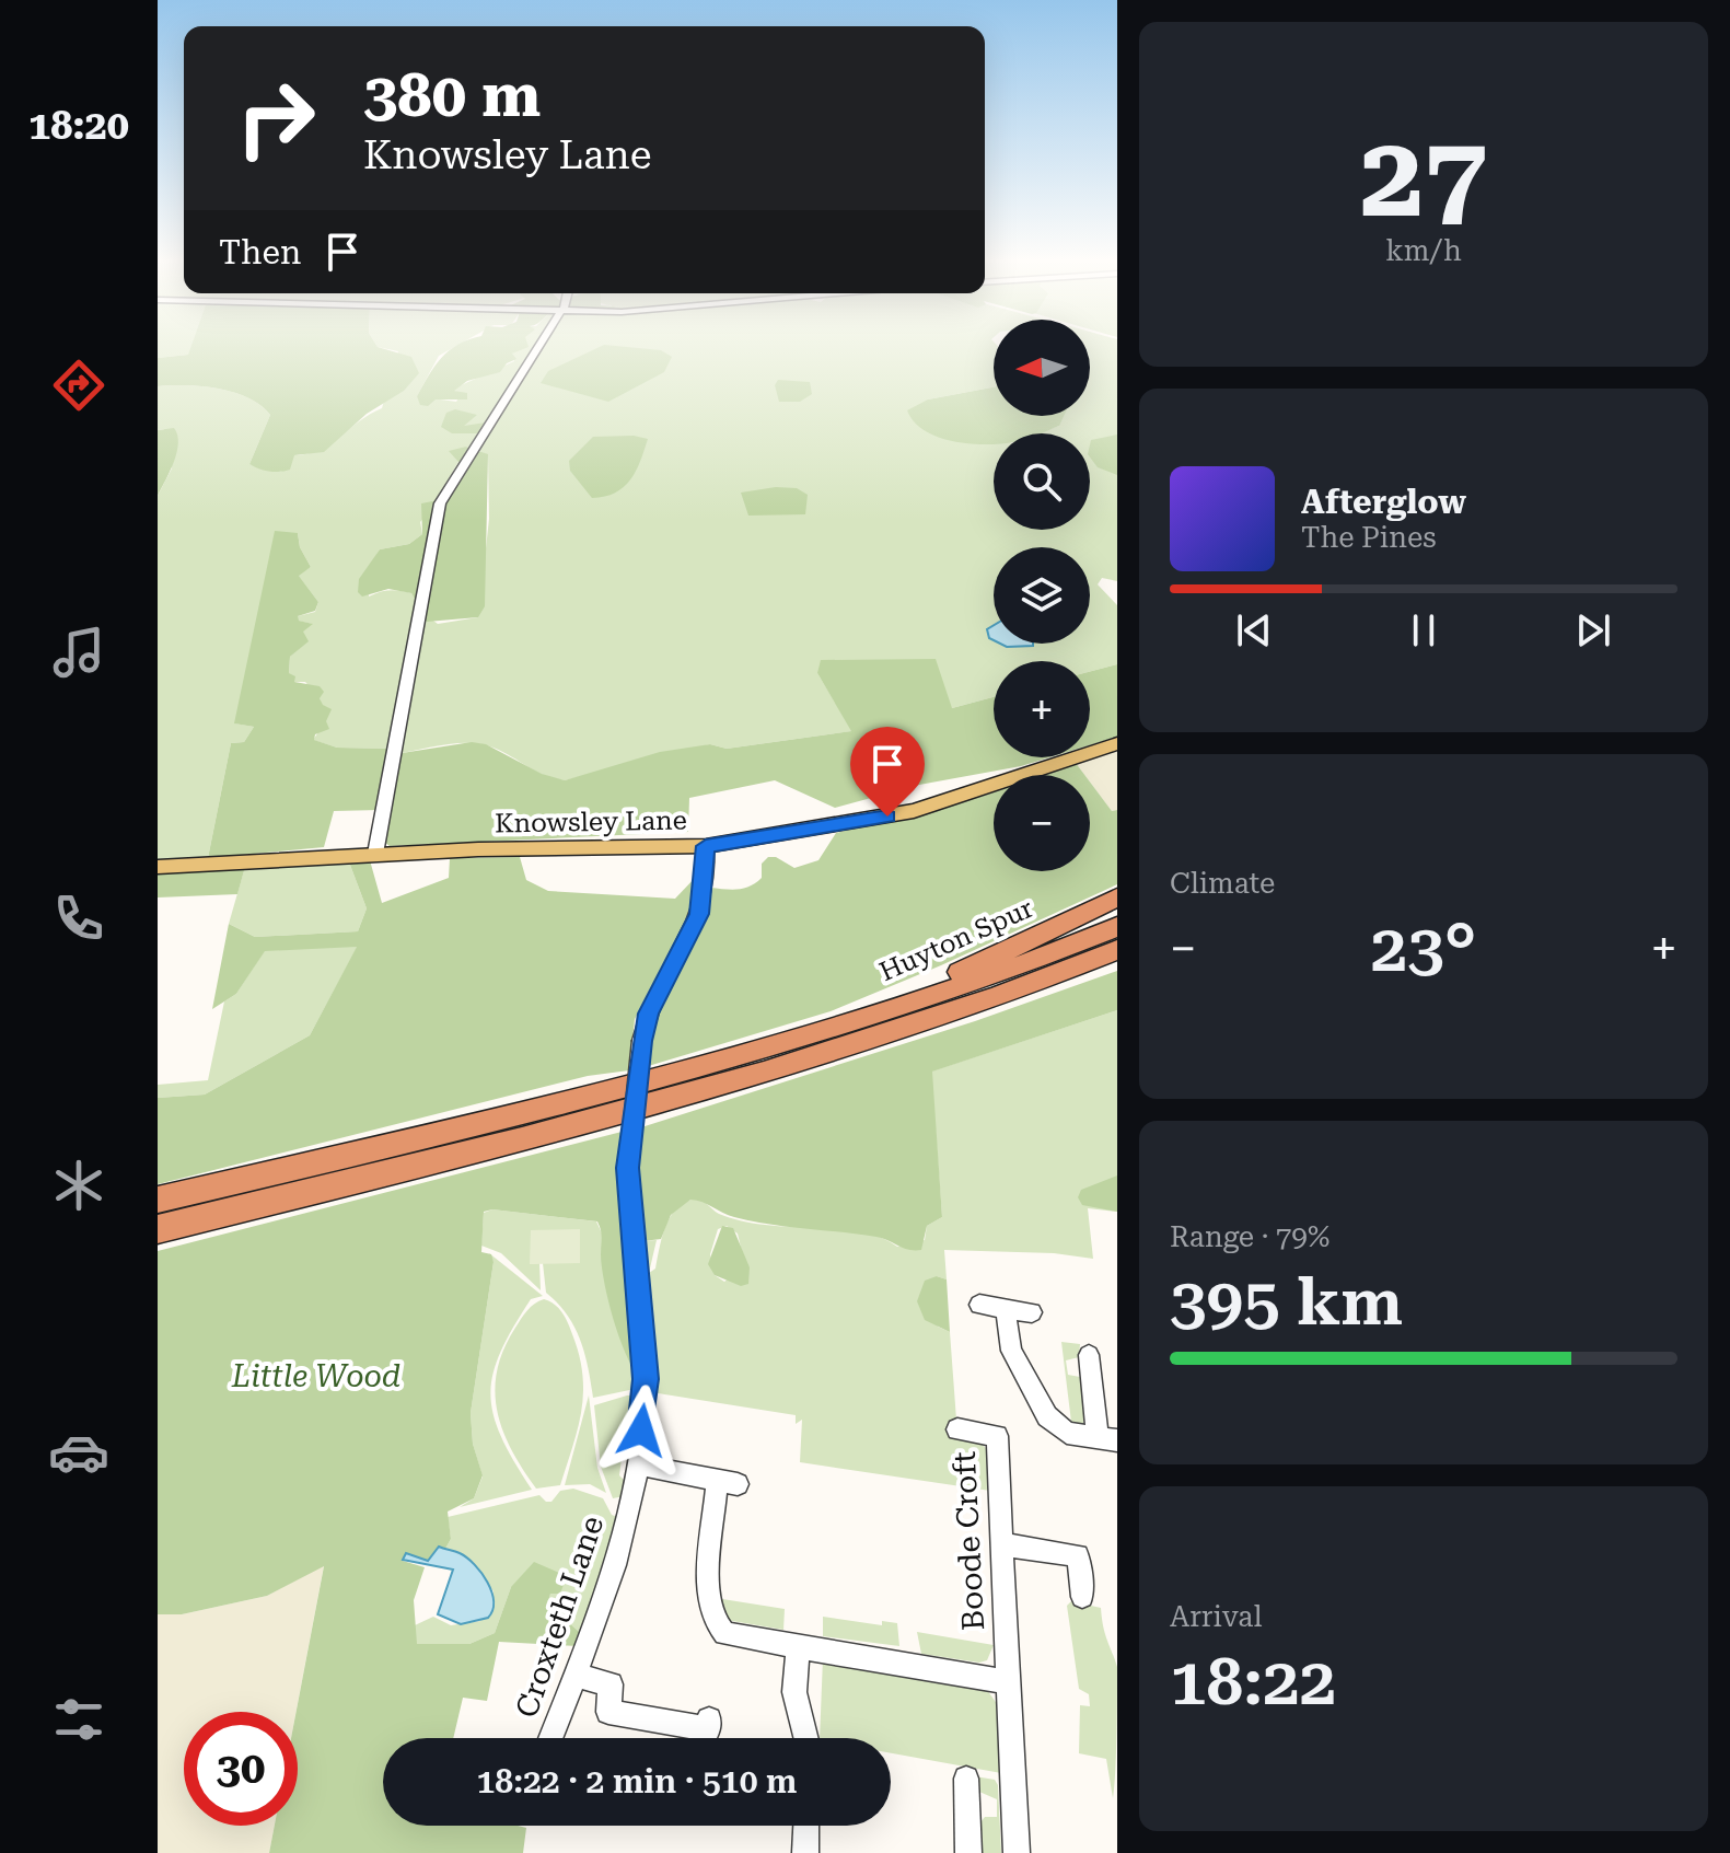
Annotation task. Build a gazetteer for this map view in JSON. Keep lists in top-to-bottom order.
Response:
{
  "streets": {
    "highway": ["Huyton Spur"],
    "main road": ["Knowsley Lane"],
    "street": ["Boode Croft", "Croxteth Lane"]
  },
  "crossings": [
    ["Knowsley Lane", "Croxteth Lane"]
  ],
  "parks": ["Little Wood"],
  "north": "left",
  "page": {
    "tabs": "18:20",
    "tile": [
      ["27", "km/h"],
      "Climate",
      ["Range · 79%", "395 km"],
      ["Arrival", "18:22"]
    ],
    "turn": ["380 m", "Knowsley Lane"],
    "then": "Then",
    "map_buttons": ["+", "−"],
    "song": ["Afterglow", "The Pines"],
    "heat": ["−", "23°", "+"],
    "limit": "30",
    "trip": "18:22 · 2 min · 510 m"
  }
}
